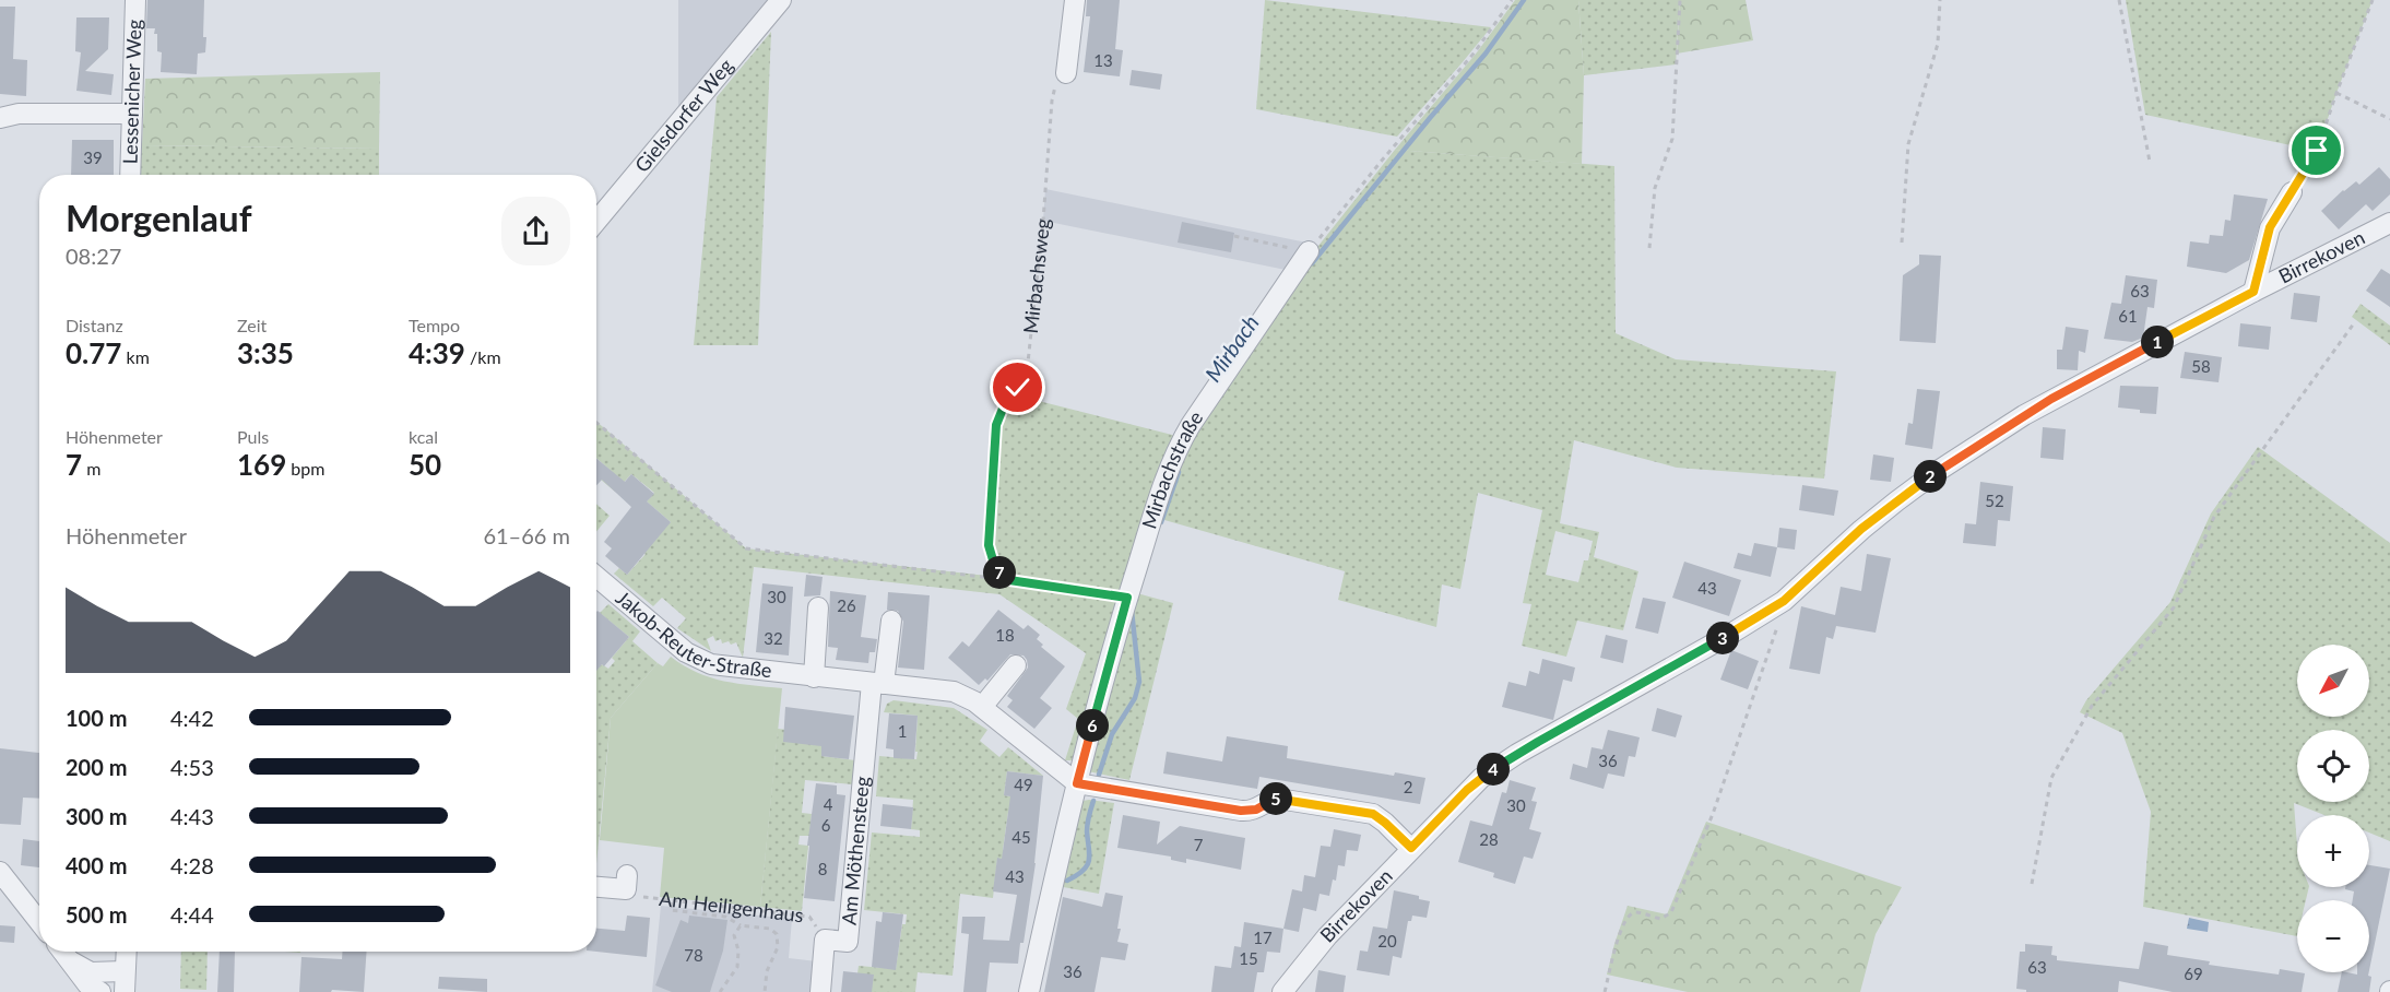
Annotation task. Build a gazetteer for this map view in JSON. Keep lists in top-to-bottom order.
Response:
{
  "streets": {
    "street": [
      "Lessenicher Weg",
      "Gielsdorfer Weg",
      "Birrekoven",
      "Mirbachstraße",
      "Jakob-Reuter-Straße",
      "Am Möthensteeg"
    ],
    "path": ["Mirbachsweg", "Am Heiligenhaus"]
  },
  "crossings": [
    ["Birrekoven", "Jakob-Reuter-Straße"],
    ["Mirbachstraße", "Jakob-Reuter-Straße"],
    ["Jakob-Reuter-Straße", "Am Möthensteeg"],
    ["Am Möthensteeg", "Am Heiligenhaus"]
  ],
  "water": ["Mirbach"],
  "house_numbers": [
    "13",
    "39",
    "63",
    "61",
    "58",
    "52",
    "43",
    "30",
    "26",
    "18",
    "32",
    "1",
    "36",
    "49",
    "2",
    "4",
    "30",
    "6",
    "45",
    "28",
    "7",
    "8",
    "43",
    "17",
    "20",
    "78",
    "15",
    "63",
    "36",
    "69"
  ],
  "north": "bottom left",
  "page": {
    "heading": ["Morgenlauf", "08:27"],
    "stats": [
      ["Distanz", "0.77 km"],
      ["Zeit", "3:35"],
      ["Tempo", "4:39 /km"],
      ["Höhenmeter", "7 m"],
      ["Puls", "169 bpm"],
      ["kcal", "50"]
    ],
    "pins": [
      "1",
      "2",
      "7",
      "3",
      "6",
      "4",
      "5"
    ],
    "chart": ["Höhenmeter", "61–66 m"],
    "map_buttons": ["+", "−"],
    "list": [
      {
        "name": "100 m",
        "note": "4:42"
      },
      {
        "name": "200 m",
        "note": "4:53"
      },
      {
        "name": "300 m",
        "note": "4:43"
      },
      {
        "name": "400 m",
        "note": "4:28"
      },
      {
        "name": "500 m",
        "note": "4:44"
      }
    ]
  }
}
